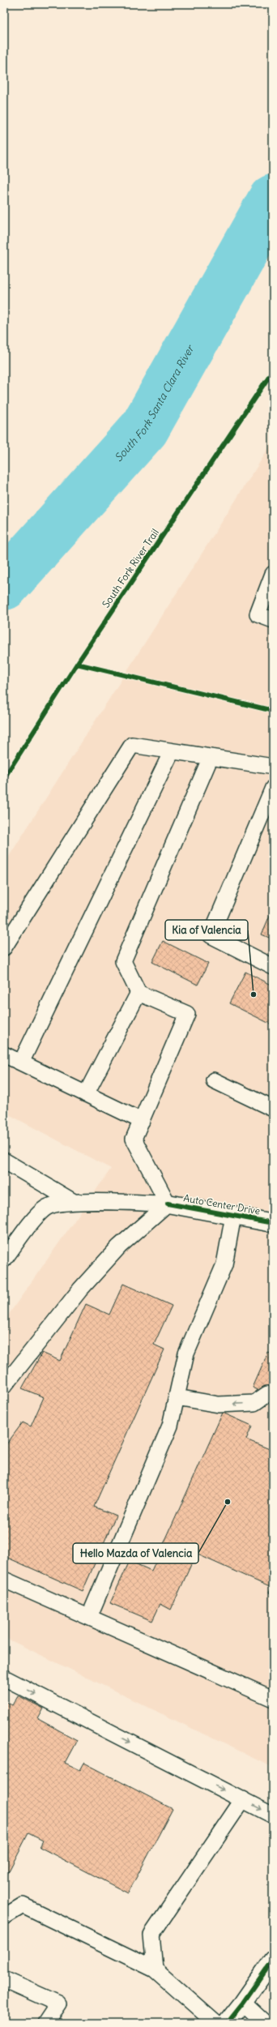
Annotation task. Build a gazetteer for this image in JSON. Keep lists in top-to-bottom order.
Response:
{
  "streets": {
    "street": ["Auto Center Drive"],
    "cycle path": ["South Fork River Trail"]
  },
  "water": ["South Fork Santa Clara River"],
  "places": ["Kia of Valencia", "Hello Mazda of Valencia"]
}
